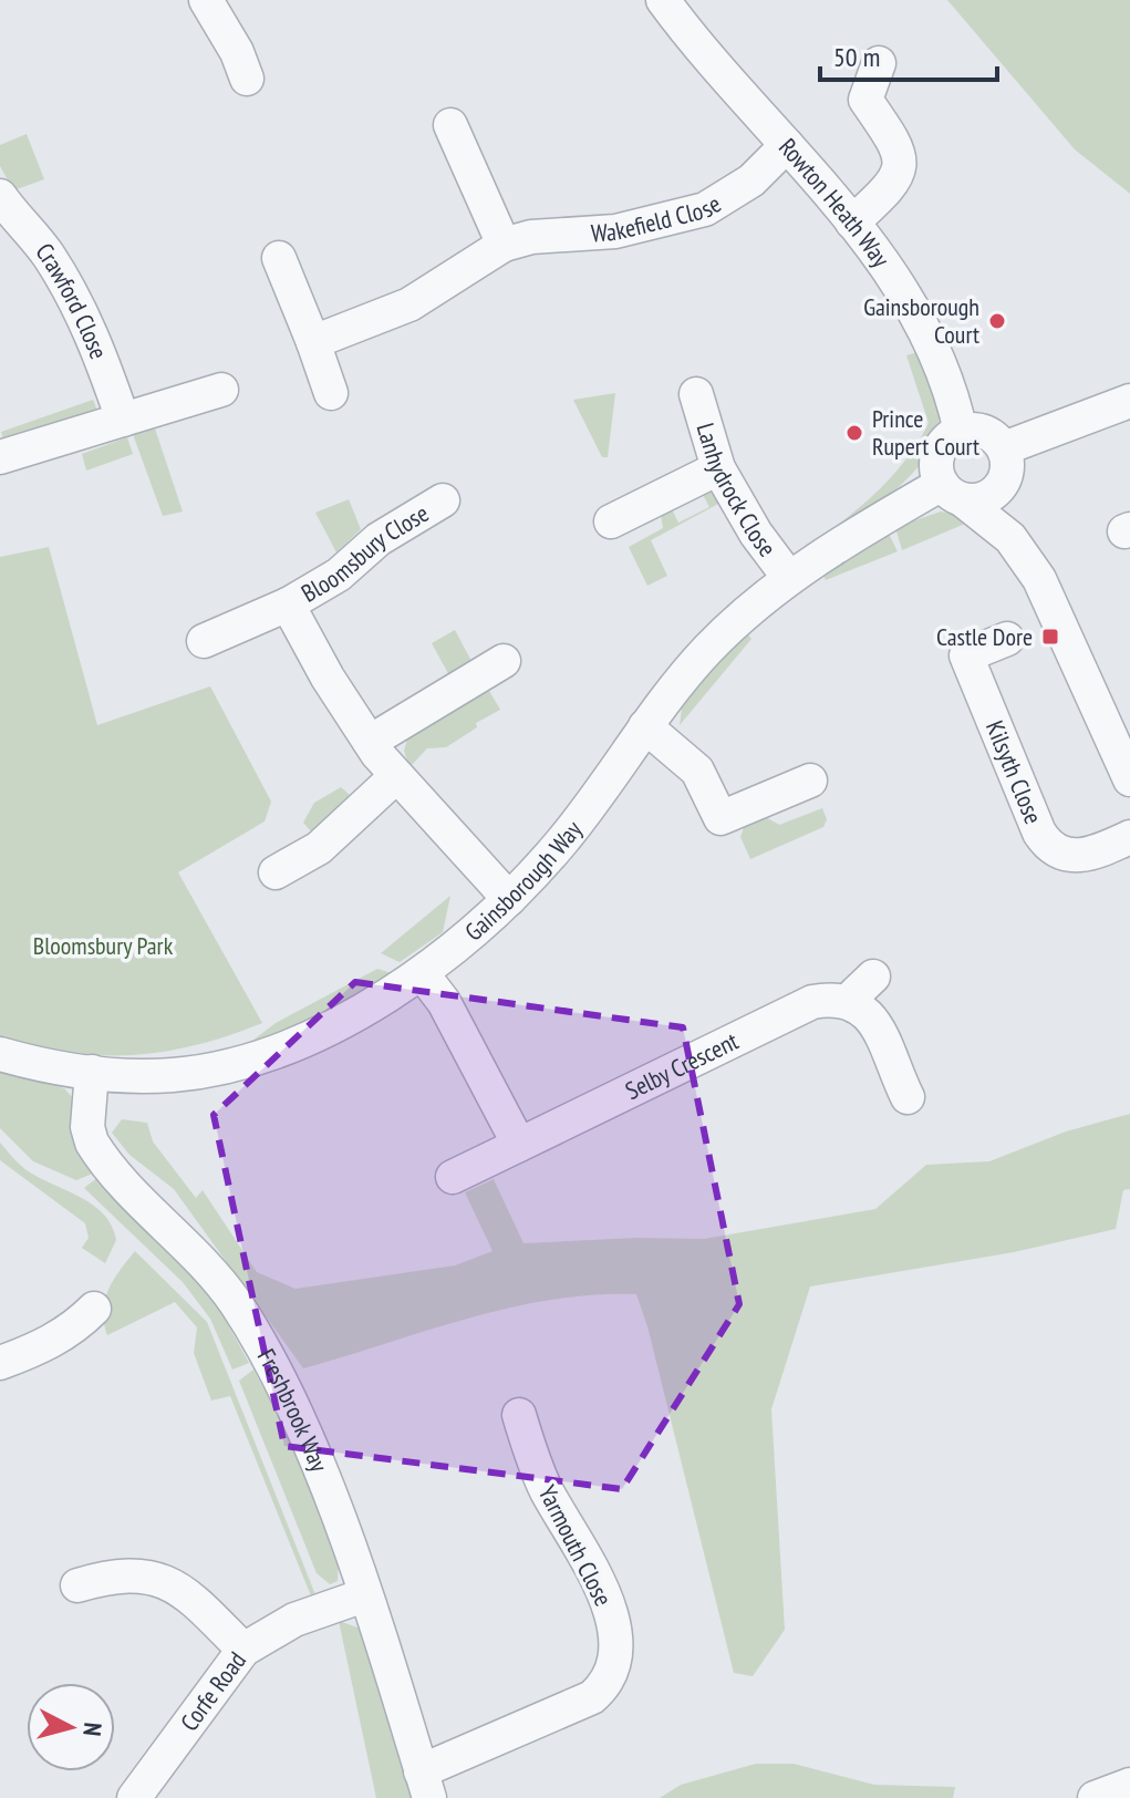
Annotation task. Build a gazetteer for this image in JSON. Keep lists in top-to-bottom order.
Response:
{
  "streets": {
    "street": [
      "Rowton Heath Way",
      "Wakefield Close",
      "Crawford Close",
      "Lanhydrock Close",
      "Bloomsbury Close",
      "Kilsyth Close",
      "Gainsborough Way",
      "Selby Crescent",
      "Freshbrook Way",
      "Yarmouth Close",
      "Corfe Road"
    ]
  },
  "crossings": [
    ["Rowton Heath Way", "Wakefield Close"],
    ["Rowton Heath Way", "Gainsborough Way"],
    ["Lanhydrock Close", "Gainsborough Way"],
    ["Bloomsbury Close", "Gainsborough Way"],
    ["Gainsborough Way", "Freshbrook Way"],
    ["Freshbrook Way", "Yarmouth Close"],
    ["Freshbrook Way", "Corfe Road"]
  ],
  "parks": ["Bloomsbury Park"],
  "places": {
    "other": ["Gainsborough Court", "Prince Rupert Court"],
    "transit": ["Castle Dore"]
  },
  "scale_bar": "50 m",
  "north": "right"
}
